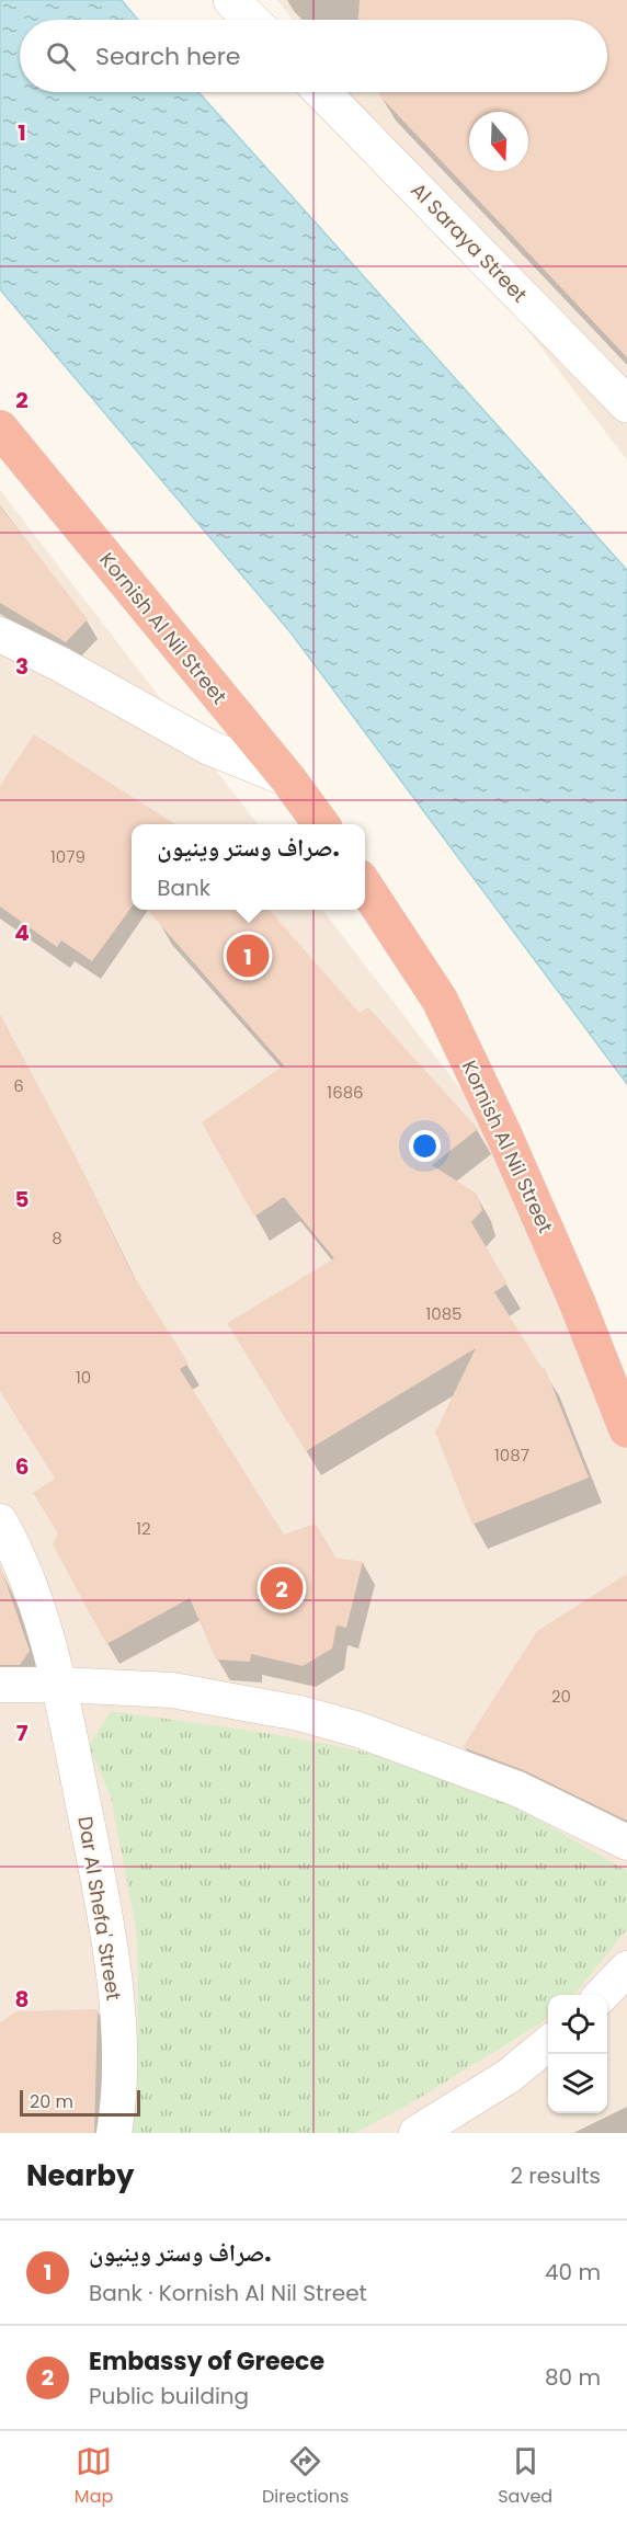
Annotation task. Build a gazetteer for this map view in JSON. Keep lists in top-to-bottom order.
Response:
{
  "streets": {
    "highway": ["Kornish Al Nil Street"],
    "main road": ["Al Saraya Street"],
    "street": ["Dar Al Shefa' Street"]
  },
  "house_numbers": [
    "1079",
    "6",
    "1686",
    "8",
    "1085",
    "10",
    "1087",
    "12",
    "20"
  ],
  "scale_bar": "20 m",
  "north": "bottom",
  "page": {
    "search": "Search here",
    "popup": ["صراف وستر وينيون.", "Bank"],
    "pins": ["1", "2"],
    "scale": "20 m",
    "heading": ["Nearby", "2 results"],
    "list": [
      {
        "mark": "1",
        "name": "صراف وستر وينيون.",
        "note": "Bank · Kornish Al Nil Street",
        "value": "40 m"
      },
      {
        "mark": "2",
        "name": "Embassy of Greece",
        "note": "Public building",
        "value": "80 m"
      }
    ],
    "nav": ["Map", "Directions", "Saved"]
  },
  "grid": {
    "rows": [
      "1",
      "2",
      "3",
      "4",
      "5",
      "6",
      "7",
      "8"
    ]
  }
}
